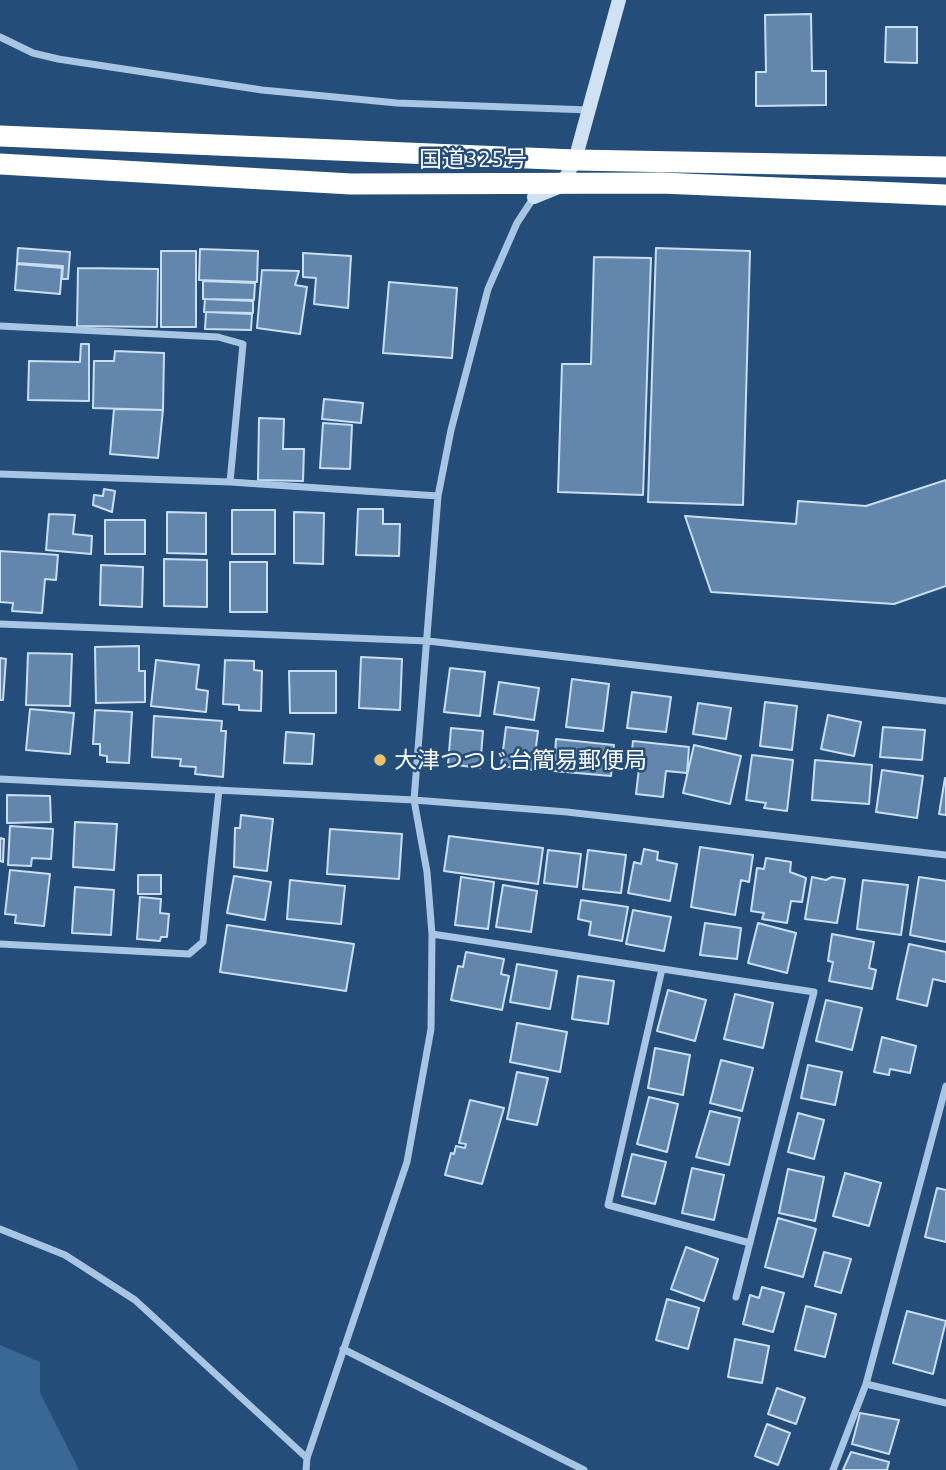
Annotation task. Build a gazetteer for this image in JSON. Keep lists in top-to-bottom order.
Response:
{
  "streets": {
    "highway": ["国道325号"]
  },
  "places": ["大津つつじ台簡易郵便局"]
}
